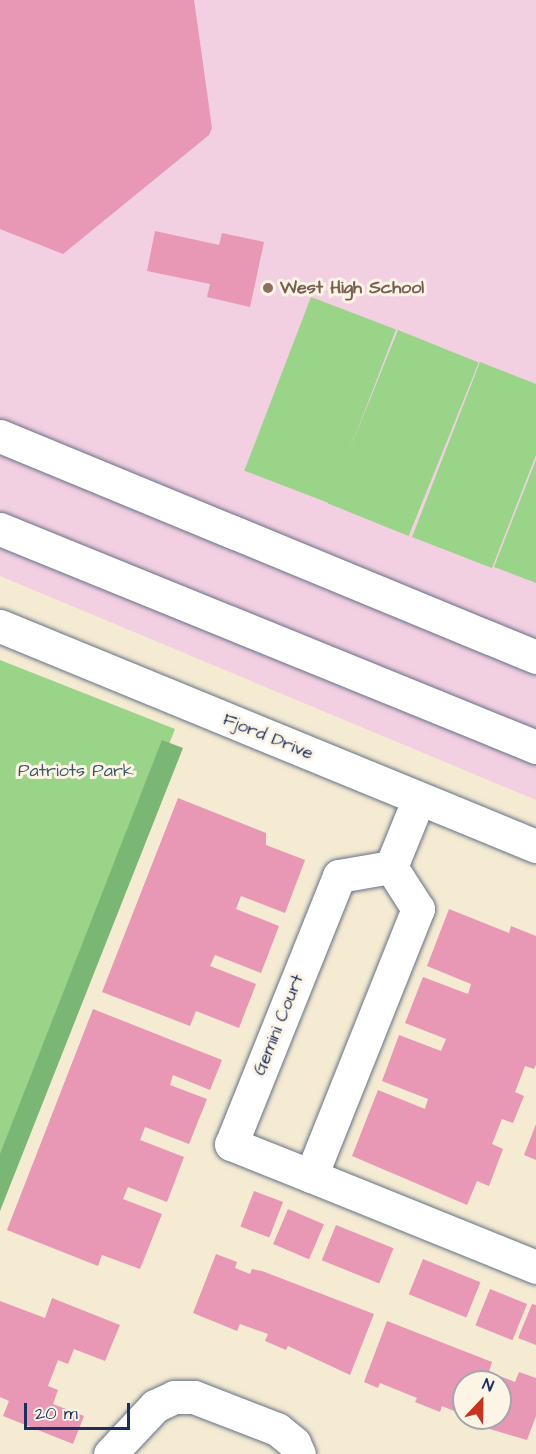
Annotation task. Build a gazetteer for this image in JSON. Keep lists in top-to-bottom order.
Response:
{
  "streets": {
    "street": ["Fjord Drive", "Gemini Court"]
  },
  "parks": ["Patriots Park"],
  "places": ["West High School"],
  "scale_bar": "20 m",
  "north": "top"
}
